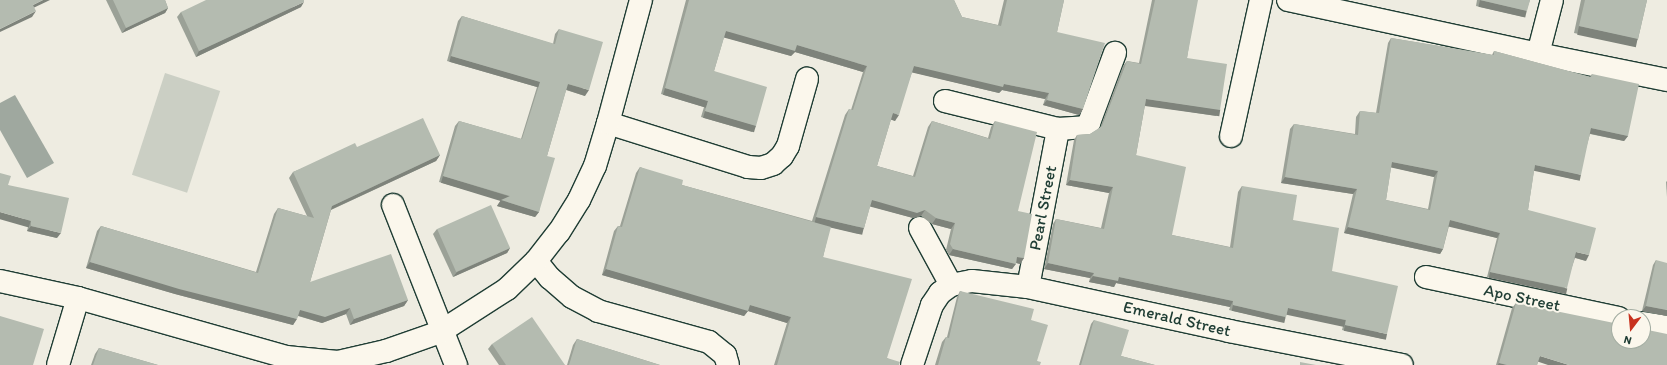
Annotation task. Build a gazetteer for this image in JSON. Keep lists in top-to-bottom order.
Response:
{
  "streets": {
    "street": ["Pearl Street", "Apo Street", "Emerald Street"]
  },
  "crossings": [
    ["Pearl Street", "Emerald Street"]
  ],
  "north": "bottom"
}
